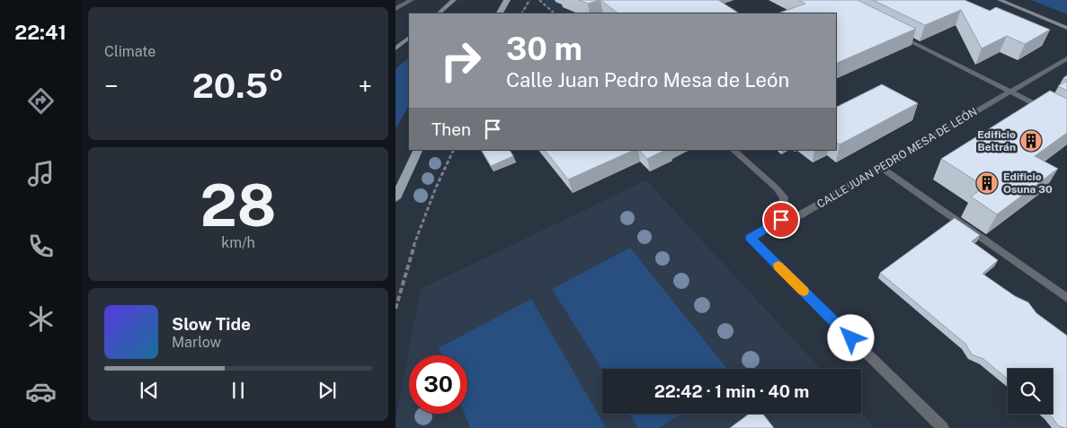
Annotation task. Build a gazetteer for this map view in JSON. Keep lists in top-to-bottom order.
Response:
{
  "streets": {
    "street": ["CALLE JUAN PEDRO MESA DE LEÓN"]
  },
  "places": {
    "building": ["Edificio Beltrán", "Edificio Osuna 30"]
  },
  "page": {
    "tabs": "22:41",
    "tile": [
      "Climate",
      ["28", "km/h"]
    ],
    "turn": ["30 m", "Calle Juan Pedro Mesa de León"],
    "heat": ["−", "20.5°", "+"],
    "then": "Then",
    "song": ["Slow Tide", "Marlow"],
    "limit": "30",
    "trip": "22:42 · 1 min · 40 m"
  }
}
